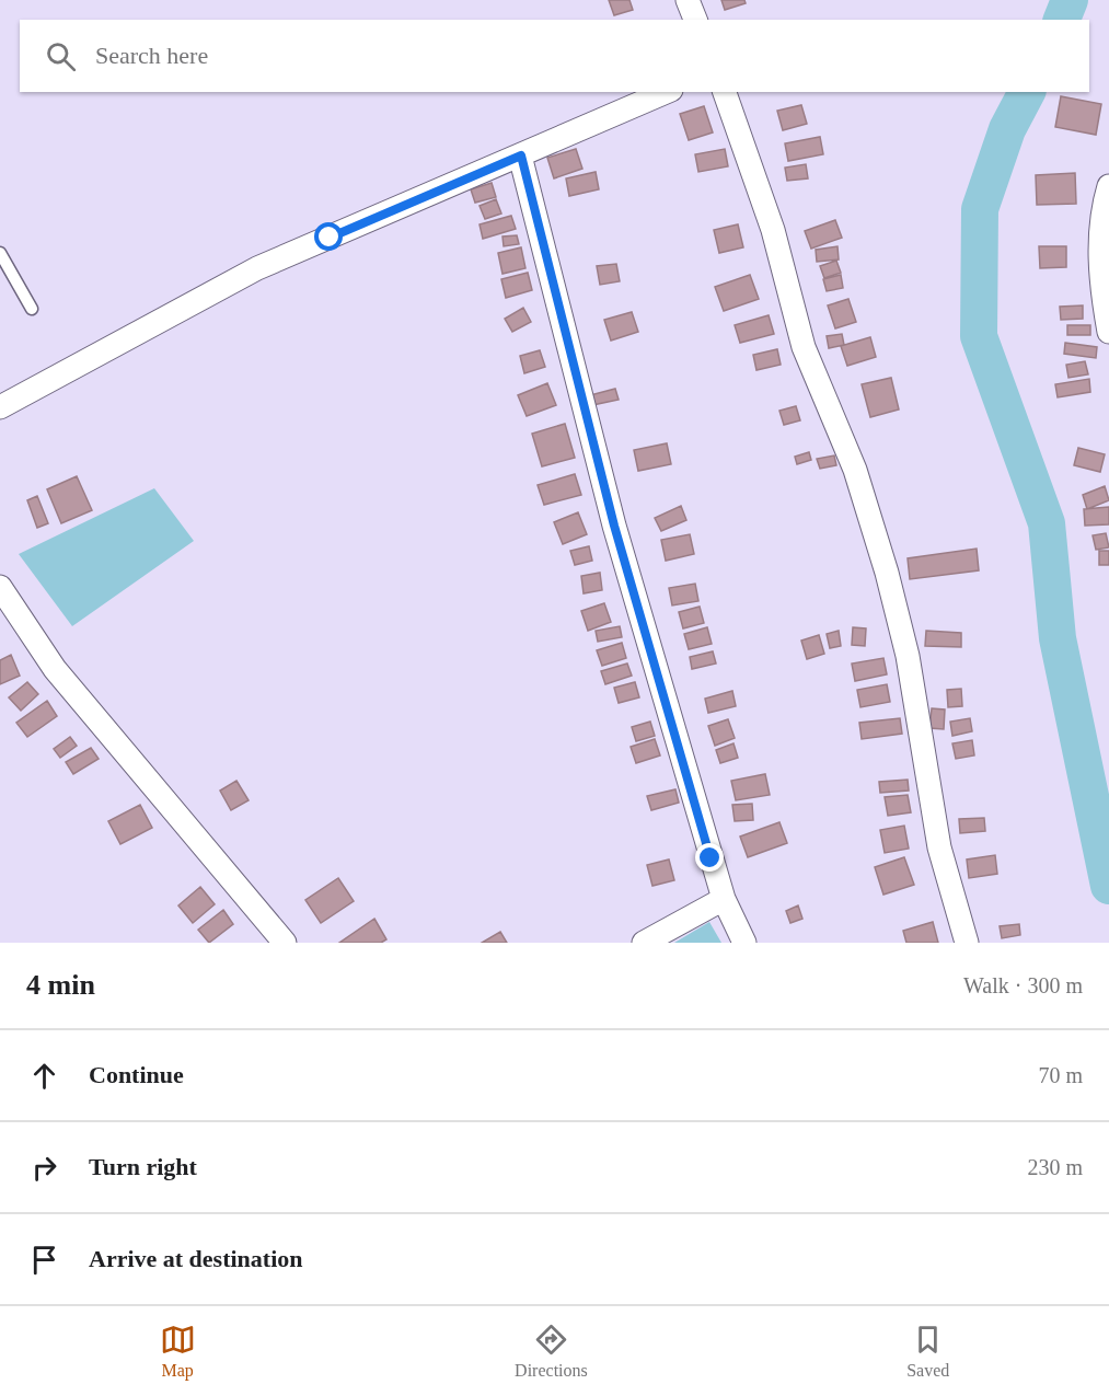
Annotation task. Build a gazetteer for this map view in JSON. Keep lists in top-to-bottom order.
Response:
{
  "page": {
    "search": "Search here",
    "heading": ["4 min", "Walk · 300 m"],
    "list": [
      ["Continue", "70 m"],
      ["Turn right", "230 m"],
      "Arrive at destination"
    ],
    "nav": ["Map", "Directions", "Saved"]
  }
}
